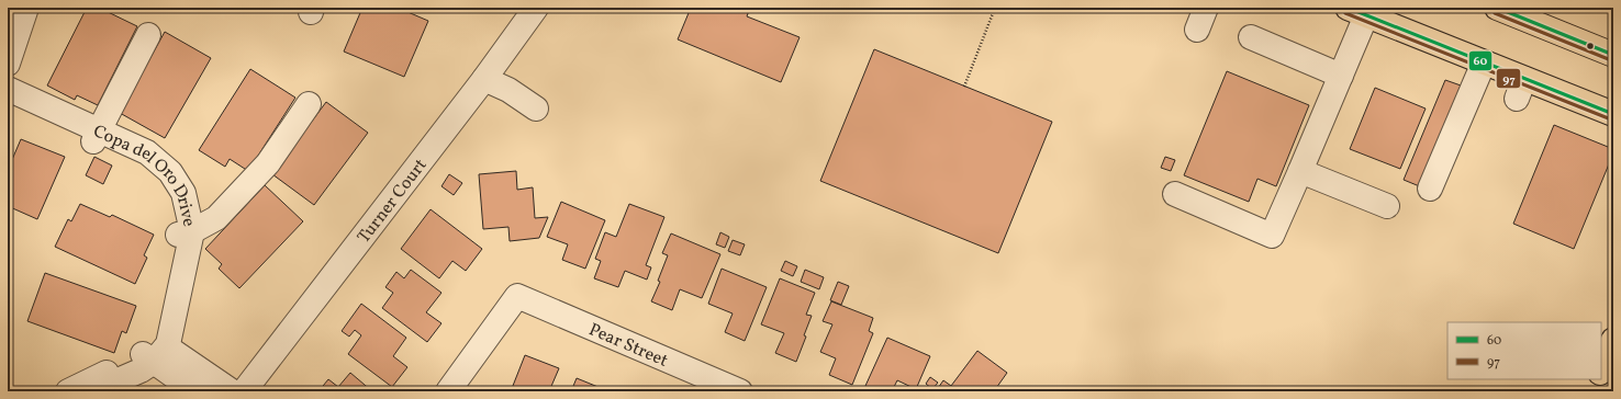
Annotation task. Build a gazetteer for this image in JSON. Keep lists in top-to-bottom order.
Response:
{
  "streets": {
    "street": ["Copa del Oro Drive", "Turner Court", "Pear Street"]
  },
  "lines": ["transit line 60", "transit line 97"],
  "legend": ["60", "97"]
}
